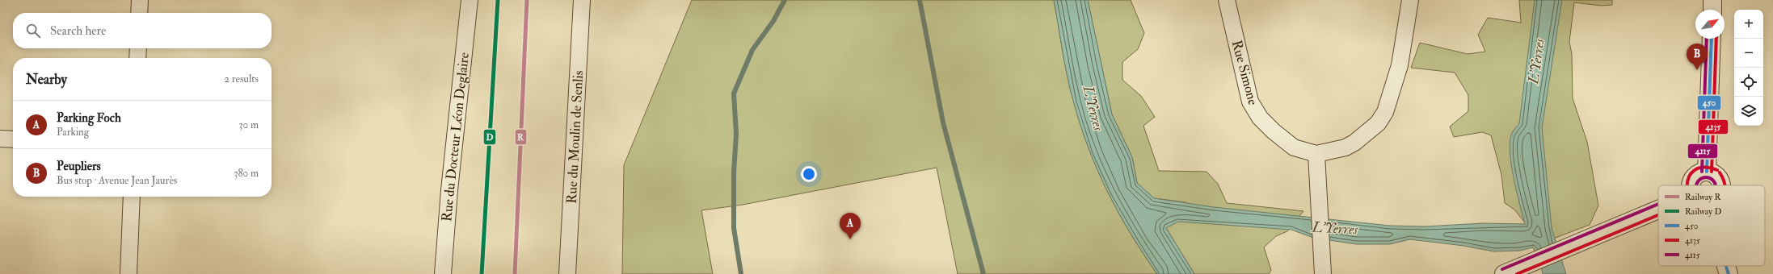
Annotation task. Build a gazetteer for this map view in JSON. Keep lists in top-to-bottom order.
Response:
{
  "streets": {
    "street": ["Rue Simone", "Rue du Docteur Léon Deglaire", "Rue du Moulin de Senlis"]
  },
  "water": ["L'Yerres"],
  "lines": [
    "rail line R",
    "rail line D",
    "transit line 450",
    "transit line 4135",
    "transit line 4115"
  ],
  "legend": [
    "Railway R",
    "Railway D",
    "450",
    "4135",
    "4115"
  ],
  "north": "top right",
  "page": {
    "map_buttons": ["+", "−"],
    "search": "Search here",
    "pins": ["B", "A"],
    "heading": ["Nearby", "2 results"],
    "list": [
      {
        "mark": "A",
        "name": "Parking Foch",
        "note": "Parking",
        "value": "30 m"
      },
      {
        "mark": "B",
        "name": "Peupliers",
        "note": "Bus stop · Avenue Jean Jaurès",
        "value": "380 m"
      }
    ]
  }
}
